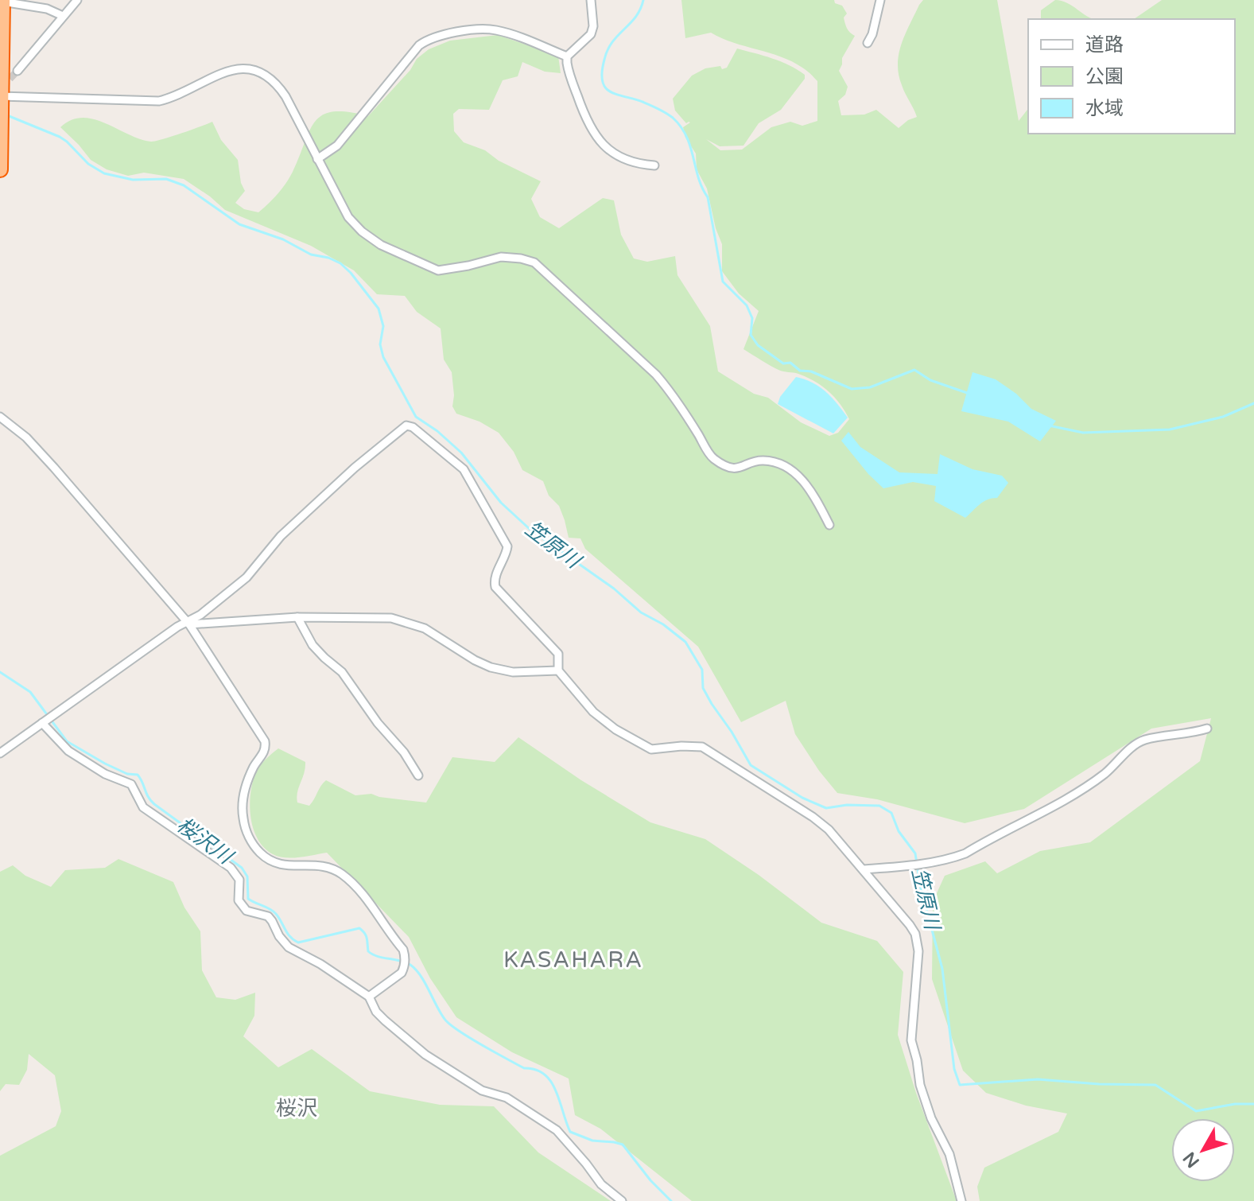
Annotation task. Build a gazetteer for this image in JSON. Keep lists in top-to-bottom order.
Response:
{
  "districts": ["KASAHARA", "桜沢"],
  "water": ["笠原川", "桜沢川"],
  "legend": ["道路", "公園", "水域"],
  "north": "bottom left"
}
